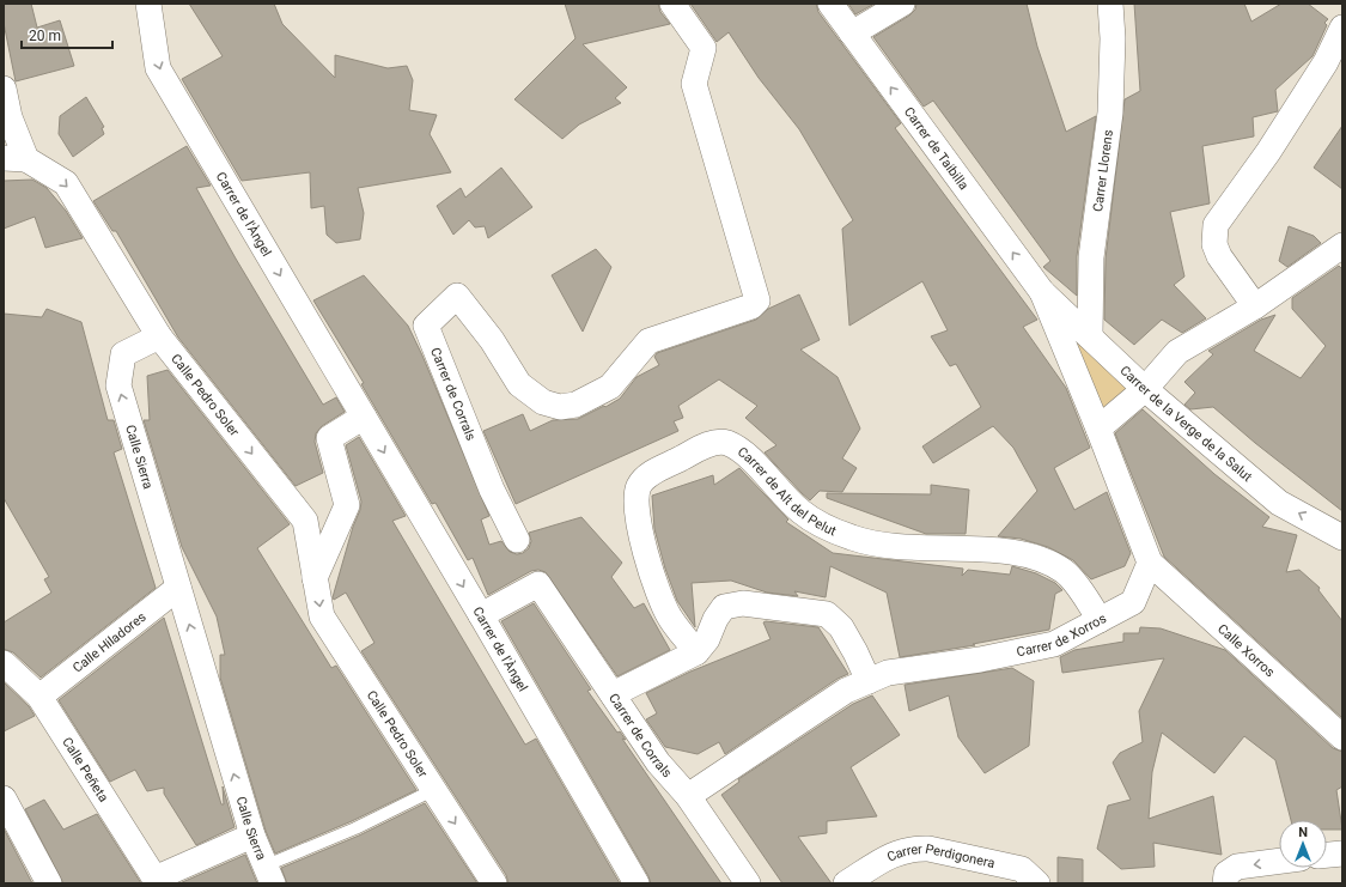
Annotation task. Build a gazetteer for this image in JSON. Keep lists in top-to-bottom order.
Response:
{
  "streets": {
    "street": [
      "Carrer de Taibilla",
      "Carrer Llorens",
      "Carrer de l'Àngel",
      "Carrer de Corrals",
      "Calle Pedro Soler",
      "Carrer de la Verge de la Salut",
      "Calle Sierra",
      "Carrer de Alt del Pelut",
      "Carrer de Xorros",
      "Calle Hiladores",
      "Calle Xorros",
      "Calle Peñeta",
      "Carrer Perdigonera"
    ]
  },
  "crossings": [
    ["Carrer de Taibilla", "Carrer de la Verge de la Salut"],
    ["Carrer Llorens", "Carrer de la Verge de la Salut"],
    ["Carrer de l'Àngel", "Carrer de Corrals"],
    ["Carrer de Corrals", "Carrer de Xorros"],
    ["Calle Pedro Soler", "Calle Sierra"],
    ["Calle Sierra", "Calle Hiladores"],
    ["Carrer de Alt del Pelut", "Carrer de Xorros"],
    ["Carrer de Xorros", "Calle Xorros"],
    ["Calle Hiladores", "Calle Peñeta"]
  ],
  "one_way": [
    "Carrer de Taibilla",
    "Calle Pedro Soler",
    "Carrer de la Verge de la Salut",
    "Calle Sierra"
  ],
  "scale_bar": "20 m",
  "north": "top"
}
